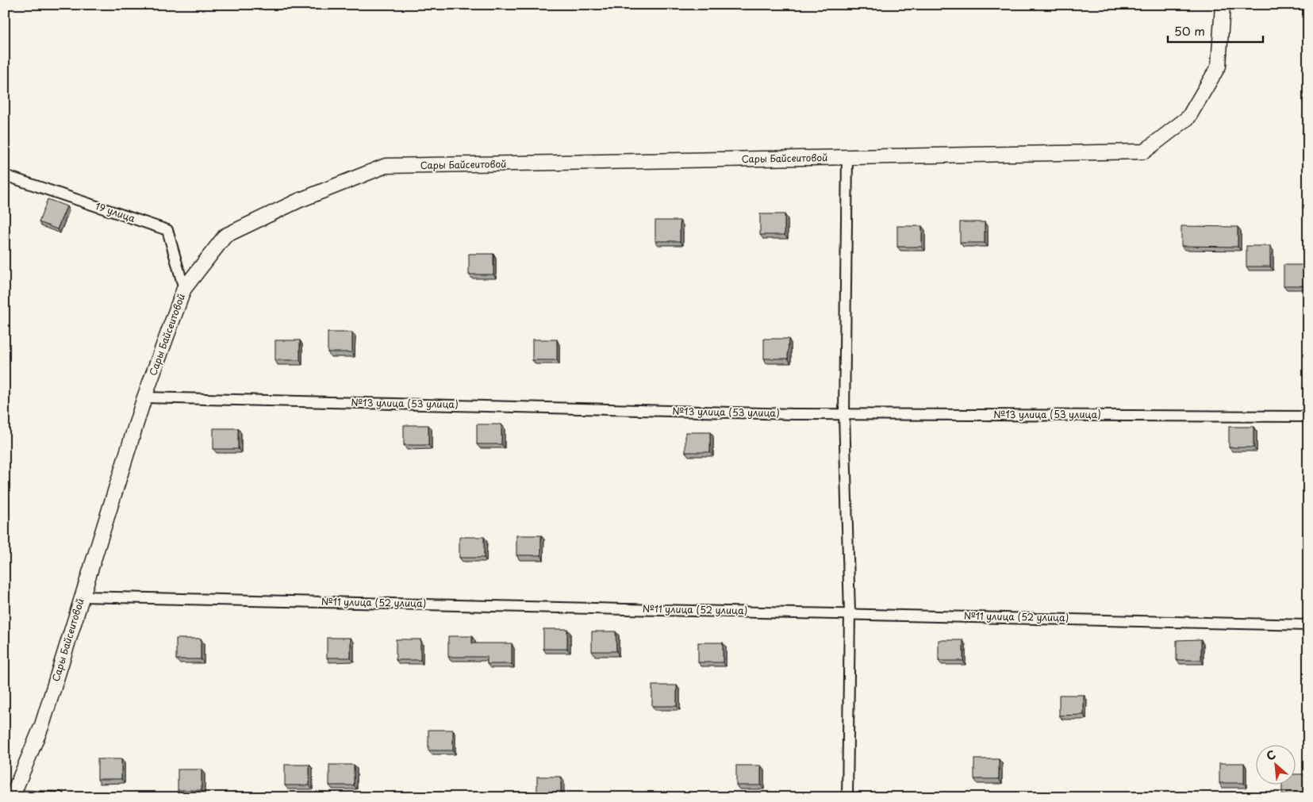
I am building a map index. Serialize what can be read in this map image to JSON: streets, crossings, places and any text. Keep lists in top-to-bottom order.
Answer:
{
  "streets": {
    "street": [
      "Сары Байсеитовой",
      "19 улица",
      "№13 улица (53 улица)",
      "№11 улица (52 улица)"
    ]
  },
  "crossings": [
    ["Сары Байсеитовой", "19 улица"],
    ["Сары Байсеитовой", "№13 улица (53 улица)"],
    ["Сары Байсеитовой", "№11 улица (52 улица)"]
  ],
  "scale_bar": "50 m",
  "north": "top left"
}
